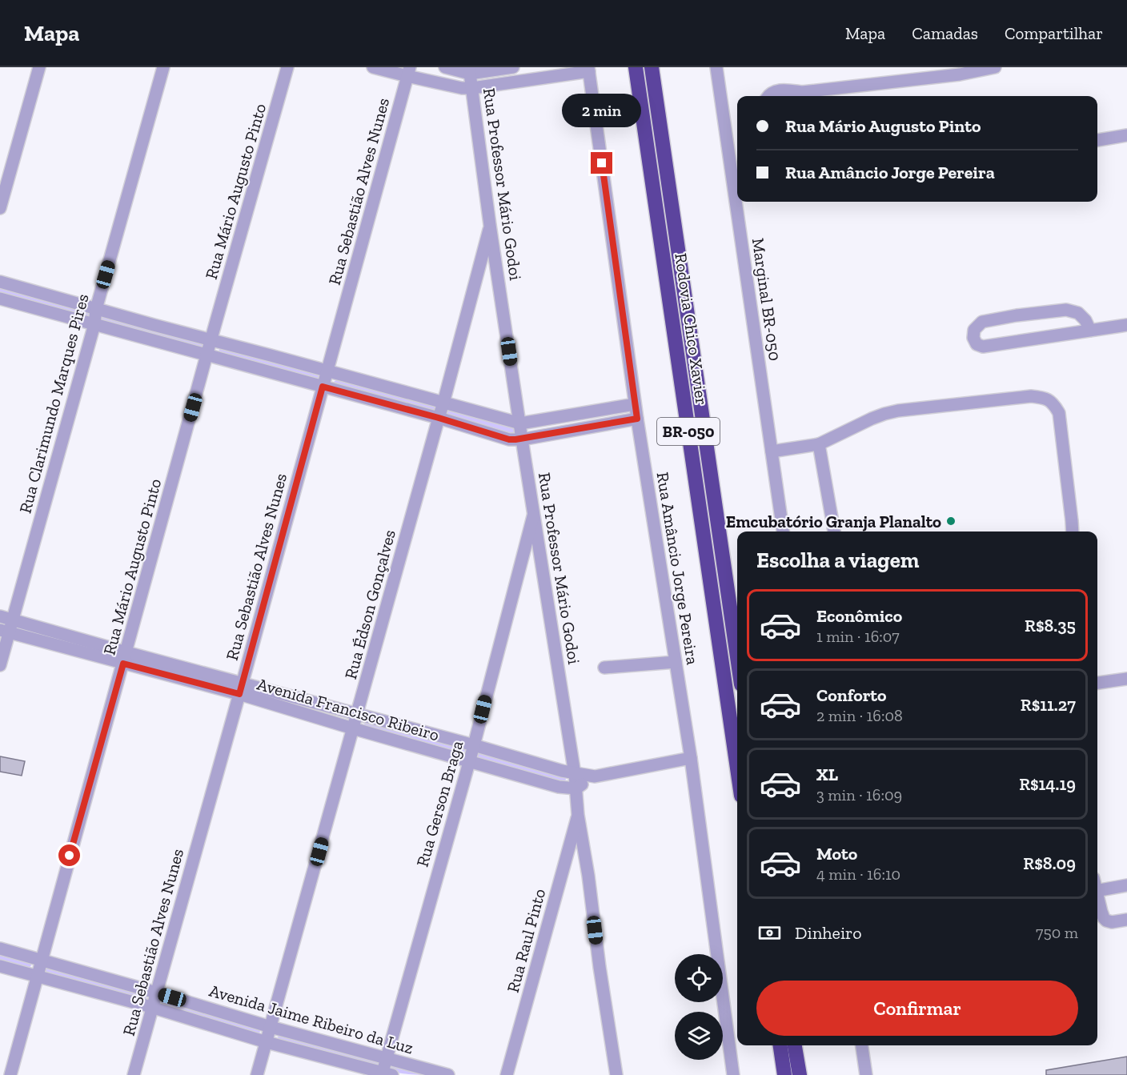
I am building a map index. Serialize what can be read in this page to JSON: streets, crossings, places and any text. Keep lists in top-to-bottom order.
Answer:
{
  "streets": {
    "highway": ["Rodovia Chico Xavier", "BR-050"],
    "street": [
      "Rua Professor Mário Godoi",
      "Rua Mário Augusto Pinto",
      "Rua Sebastião Alves Nunes",
      "Marginal BR-050",
      "Rua Clarimundo Marques Pires",
      "Rua Amâncio Jorge Pereira",
      "Rua Édson Gonçalves",
      "Avenida Francisco Ribeiro",
      "Rua Gerson Braga",
      "Rua Raul Pinto",
      "Avenida Jaime Ribeiro da Luz"
    ]
  },
  "crossings": [
    ["Rua Professor Mário Godoi", "Rua Édson Gonçalves"],
    ["Rua Professor Mário Godoi", "Avenida Francisco Ribeiro"],
    ["Rua Professor Mário Godoi", "Rua Gerson Braga"],
    ["Rua Professor Mário Godoi", "Rua Raul Pinto"],
    ["Rua Mário Augusto Pinto", "Avenida Francisco Ribeiro"],
    ["Rua Mário Augusto Pinto", "Avenida Jaime Ribeiro da Luz"],
    ["Rua Sebastião Alves Nunes", "Avenida Francisco Ribeiro"],
    ["Rua Sebastião Alves Nunes", "Avenida Jaime Ribeiro da Luz"],
    ["Rua Clarimundo Marques Pires", "Avenida Francisco Ribeiro"],
    ["Rua Édson Gonçalves", "Avenida Francisco Ribeiro"],
    ["Rua Édson Gonçalves", "Avenida Jaime Ribeiro da Luz"],
    ["Avenida Francisco Ribeiro", "Rua Gerson Braga"],
    ["Rua Gerson Braga", "Avenida Jaime Ribeiro da Luz"]
  ],
  "places": ["Emcubatório Granja Planalto"],
  "page": {
    "header": "Mapa",
    "nav": ["Mapa", "Camadas", "Compartilhar"],
    "bubble": "2 min",
    "banner": ["Rua Mário Augusto Pinto", "Rua Amâncio Jorge Pereira"],
    "heading": "Escolha a viagem",
    "list": [
      {
        "name": "Econômico",
        "note": "1 min · 16:07",
        "value": "R$8.35"
      },
      {
        "name": "Conforto",
        "note": "2 min · 16:08",
        "value": "R$11.27"
      },
      {
        "name": "XL",
        "note": "3 min · 16:09",
        "value": "R$14.19"
      },
      {
        "name": "Moto",
        "note": "4 min · 16:10",
        "value": "R$8.09"
      }
    ],
    "pay": ["Dinheiro", "750 m"],
    "buttons": "Confirmar"
  }
}
